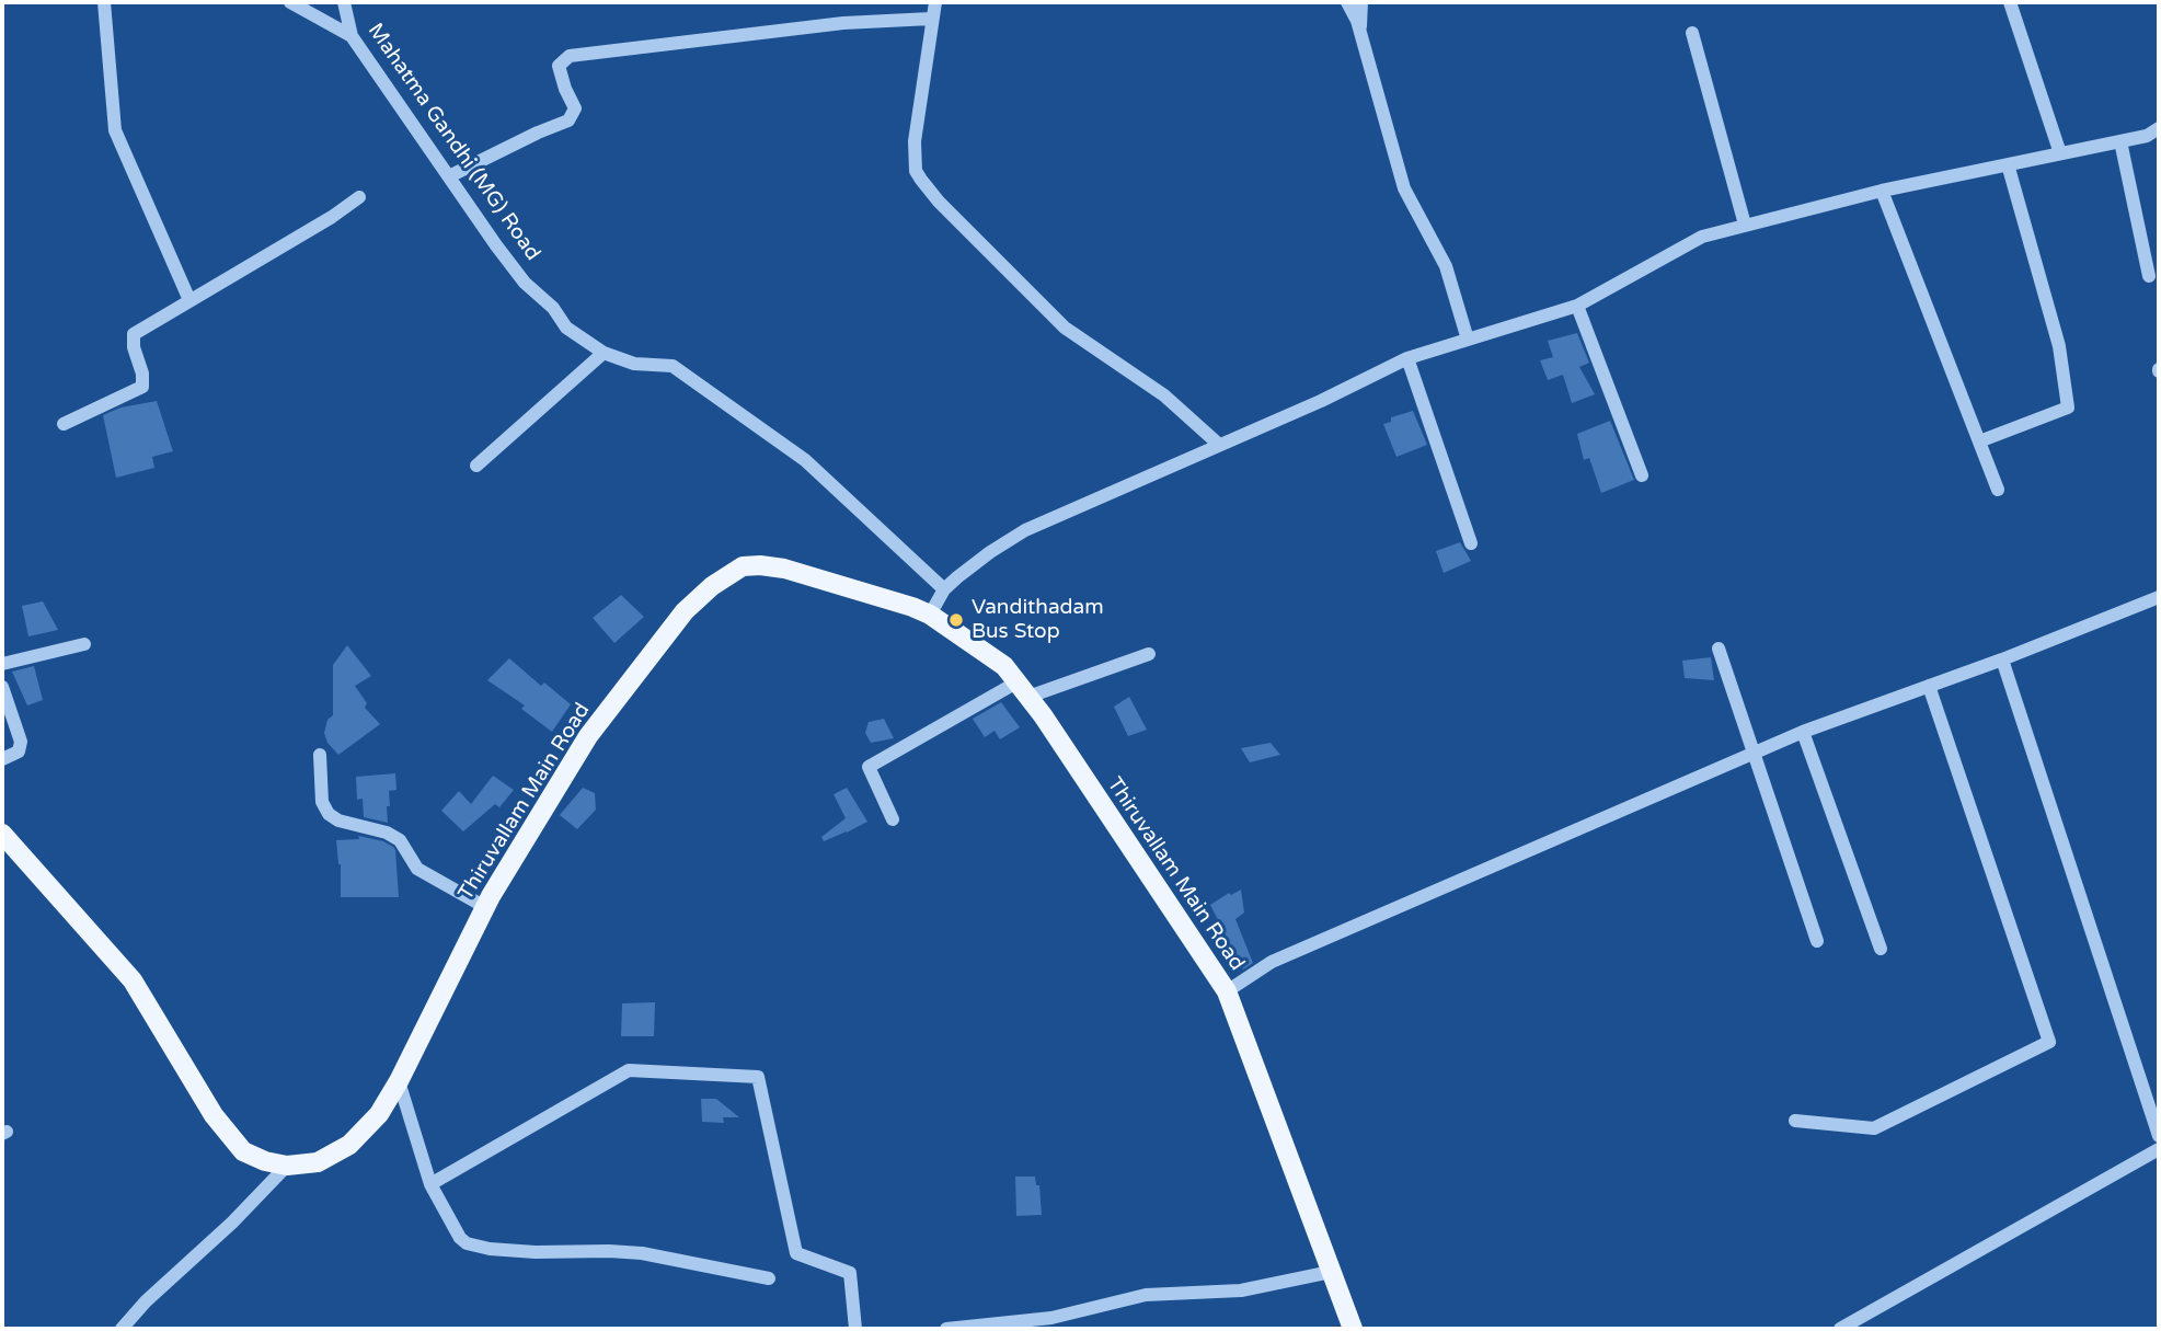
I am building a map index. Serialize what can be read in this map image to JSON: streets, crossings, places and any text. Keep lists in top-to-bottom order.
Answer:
{
  "streets": {
    "main road": ["Thiruvallam Main Road"],
    "street": ["Mahatma Gandhi (MG) Road"]
  },
  "places": ["Vandithadam Bus Stop"]
}
